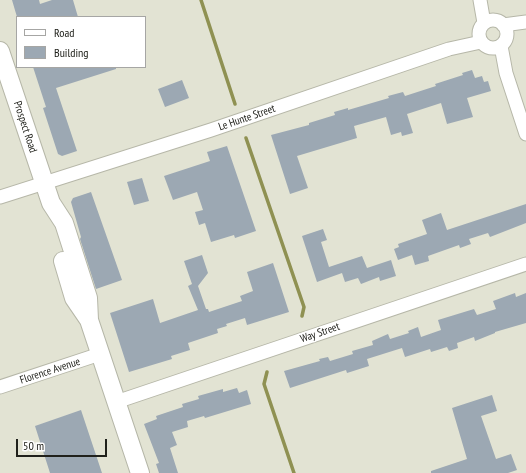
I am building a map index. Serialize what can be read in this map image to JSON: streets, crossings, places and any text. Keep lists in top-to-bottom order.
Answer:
{
  "streets": {
    "main road": ["Prospect Road"],
    "street": ["Le Hunte Street", "Way Street", "Florence Avenue"]
  },
  "crossings": [
    ["Le Hunte Street", "Prospect Road"],
    ["Prospect Road", "Way Street"],
    ["Prospect Road", "Florence Avenue"]
  ],
  "legend": ["Road", "Building"],
  "scale_bar": "50 m"
}
